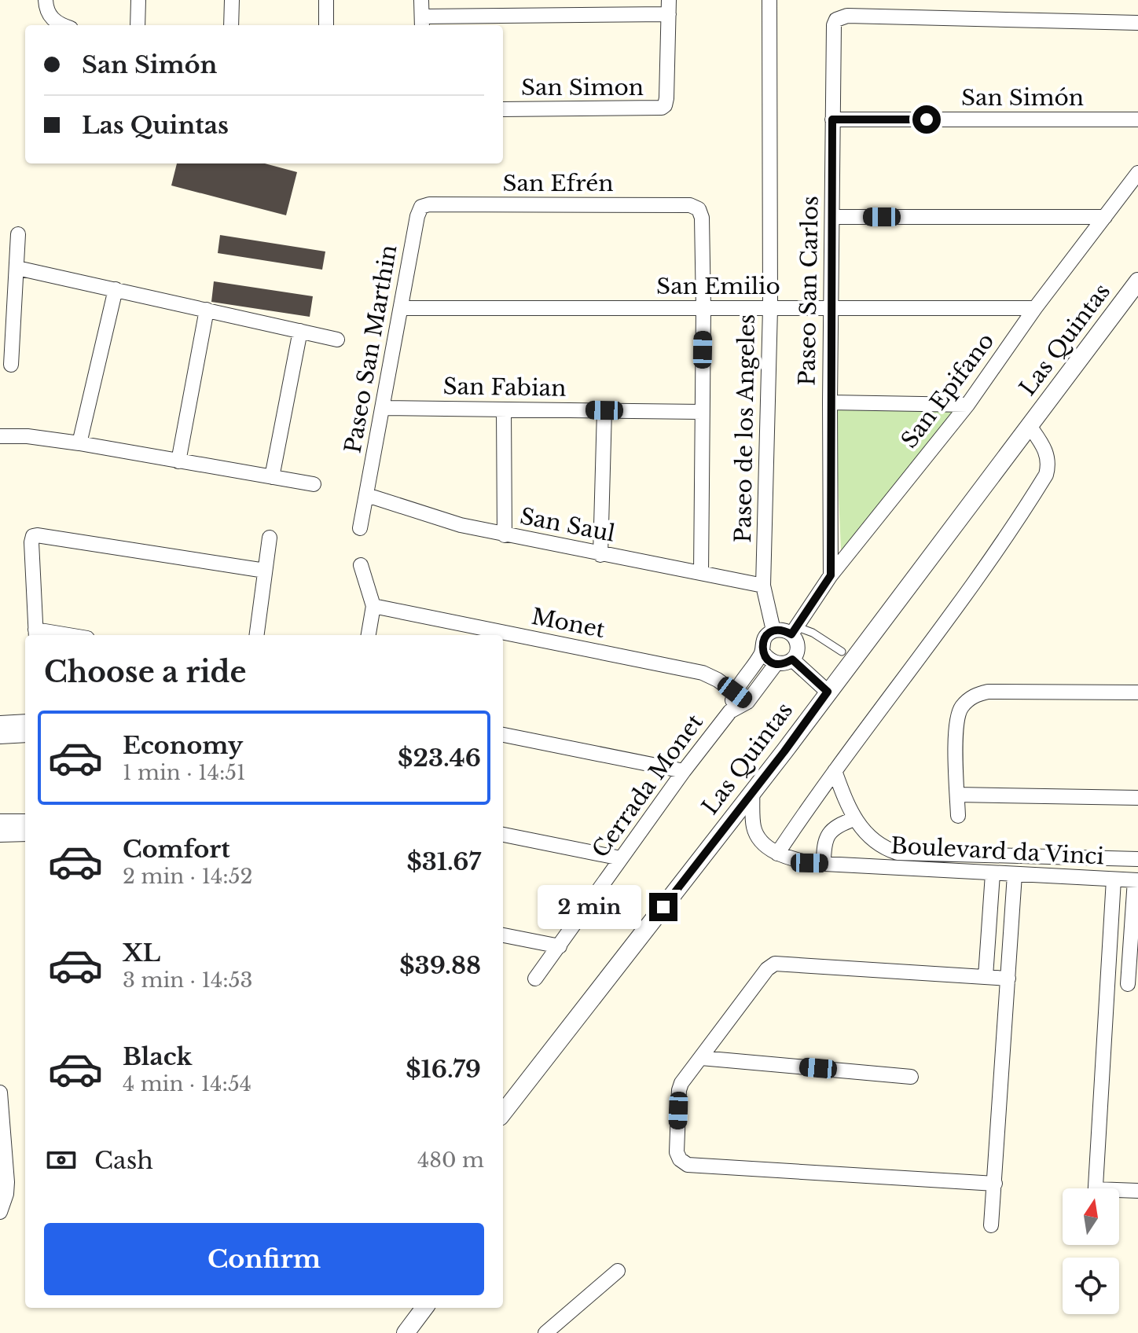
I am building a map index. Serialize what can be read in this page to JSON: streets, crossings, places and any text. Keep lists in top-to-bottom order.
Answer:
{
  "streets": {
    "street": [
      "San Simon",
      "San Simón",
      "San Efrén",
      "San Emilio",
      "Paseo San Carlos",
      "Las Quintas",
      "Paseo San Marthin",
      "San Fabian",
      "San Epifano",
      "Paseo de los Angeles",
      "San Saul",
      "Monet",
      "Cerrada Monet",
      "Boulevard da Vinci"
    ]
  },
  "crossings": [
    ["San Simón", "Paseo San Carlos"],
    ["San Efrén", "San Emilio"],
    ["San Efrén", "Paseo San Marthin"],
    ["San Emilio", "Paseo San Carlos"],
    ["San Emilio", "Paseo San Marthin"],
    ["San Emilio", "San Epifano"],
    ["San Emilio", "Paseo de los Angeles"],
    ["Paseo San Carlos", "San Epifano"],
    ["Paseo San Marthin", "San Fabian"],
    ["Paseo San Marthin", "San Saul"],
    ["San Epifano", "Paseo de los Angeles"],
    ["Paseo de los Angeles", "San Saul"]
  ],
  "north": "top",
  "page": {
    "banner": ["San Simón", "Las Quintas"],
    "heading": "Choose a ride",
    "list": [
      {
        "name": "Economy",
        "note": "1 min · 14:51",
        "value": "$23.46"
      },
      {
        "name": "Comfort",
        "note": "2 min · 14:52",
        "value": "$31.67"
      },
      {
        "name": "XL",
        "note": "3 min · 14:53",
        "value": "$39.88"
      },
      {
        "name": "Black",
        "note": "4 min · 14:54",
        "value": "$16.79"
      }
    ],
    "bubble": "2 min",
    "pay": ["Cash", "480 m"],
    "buttons": "Confirm"
  }
}
